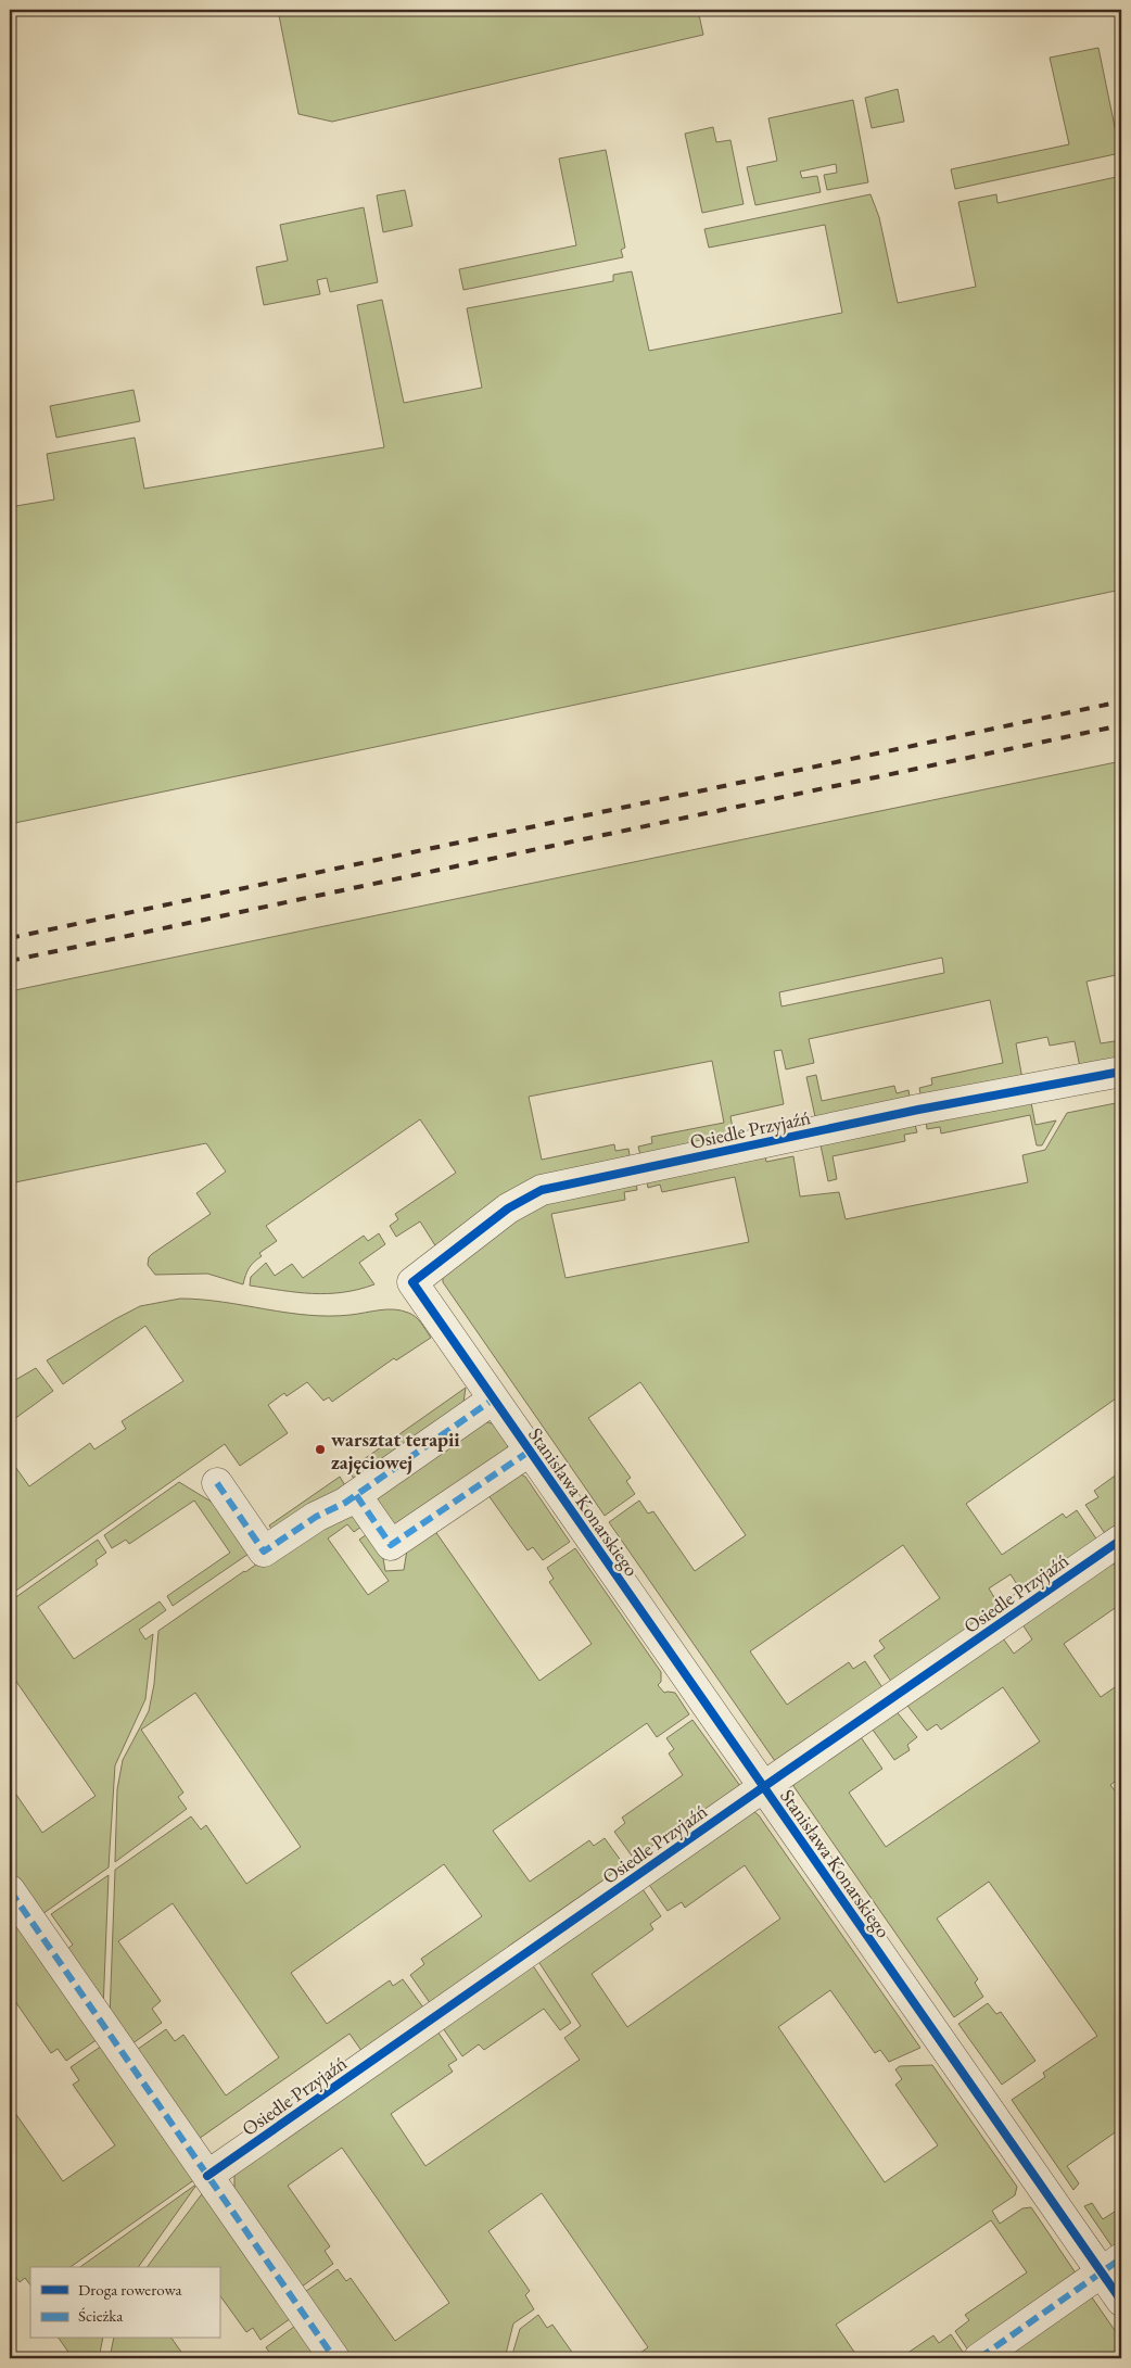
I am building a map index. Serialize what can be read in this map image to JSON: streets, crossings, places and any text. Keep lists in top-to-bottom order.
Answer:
{
  "streets": {
    "street": ["Osiedle Przyjaźń", "Stanisława Konarskiego"]
  },
  "crossings": [
    ["Osiedle Przyjaźń", "Stanisława Konarskiego"]
  ],
  "places": ["warsztat terapii zajęciowej"],
  "legend": ["Droga rowerowa", "Ścieżka"]
}
